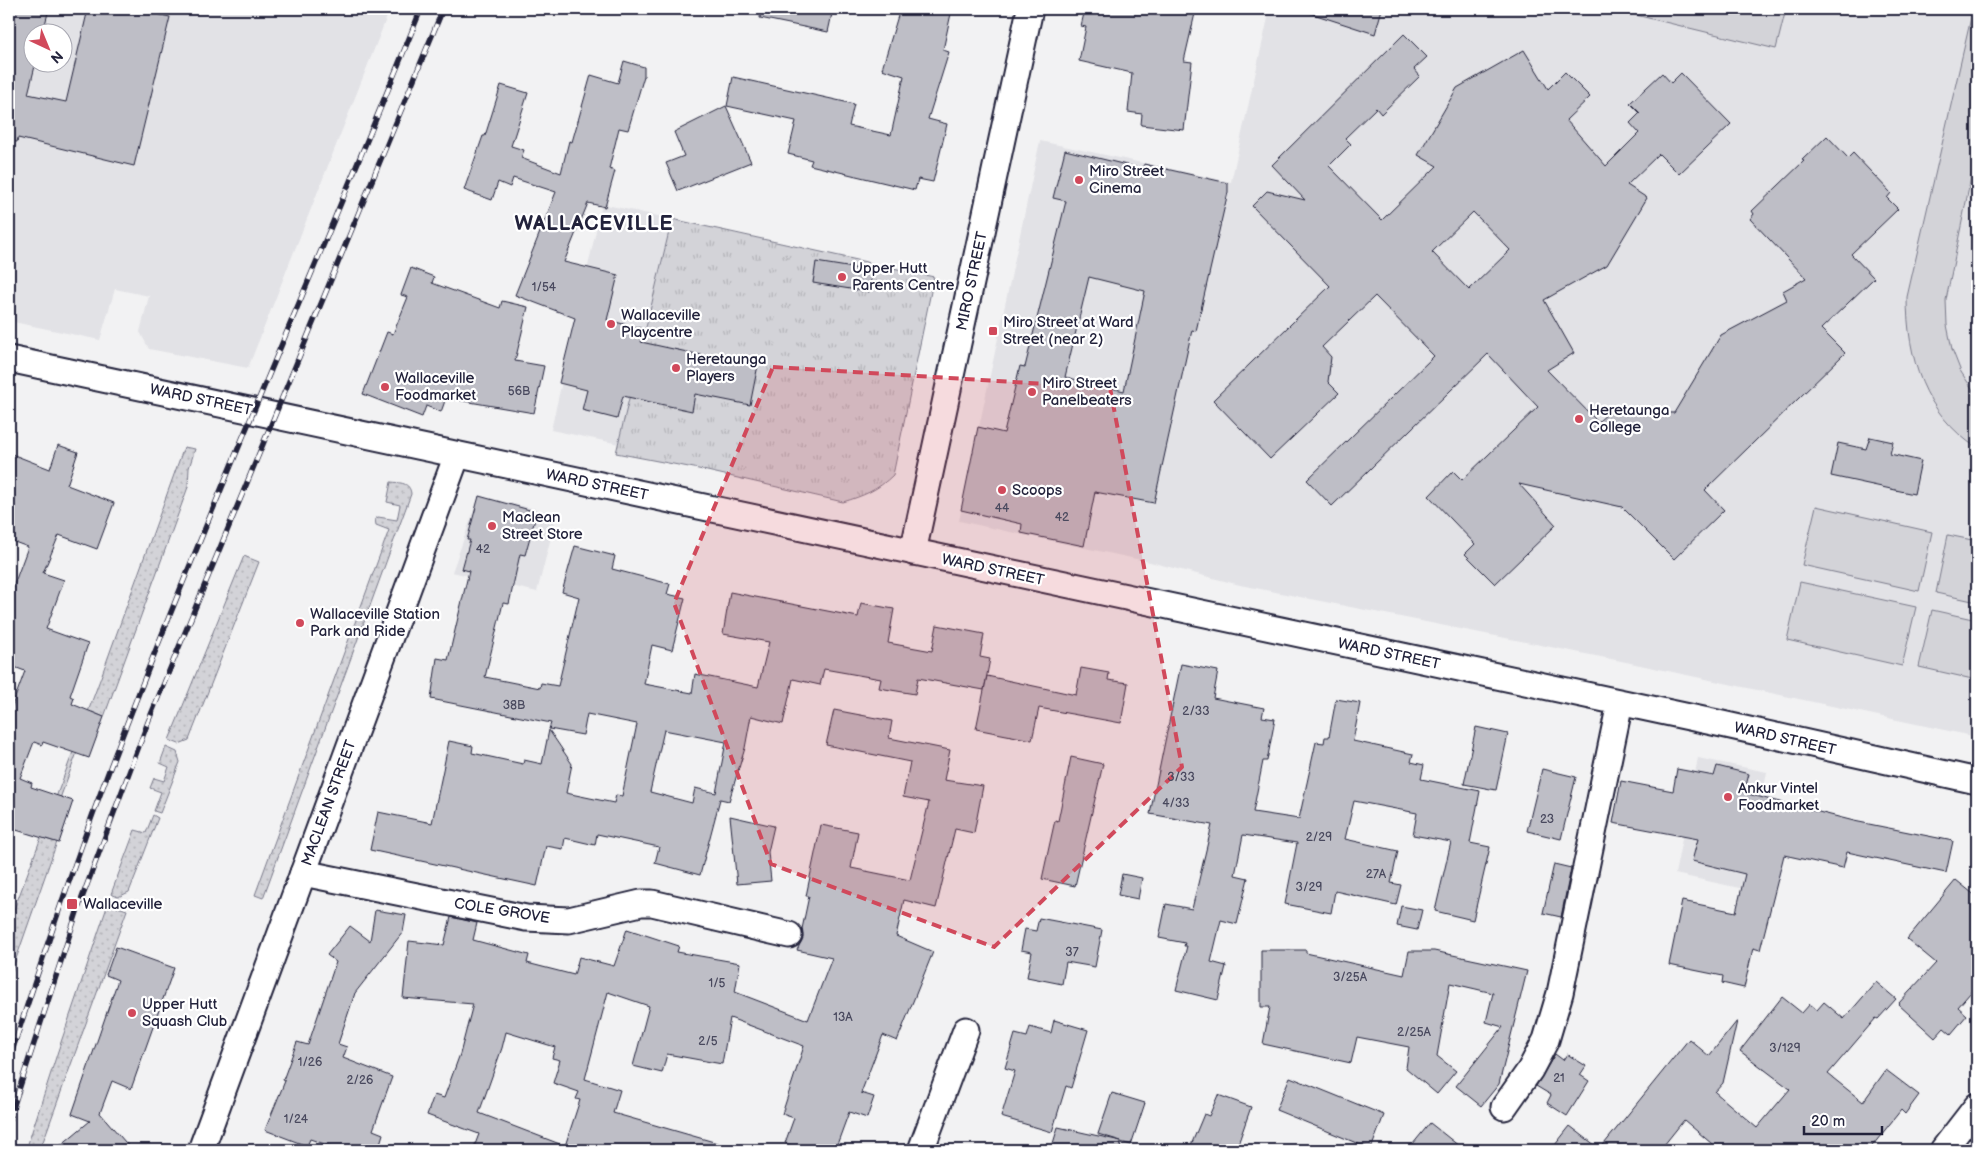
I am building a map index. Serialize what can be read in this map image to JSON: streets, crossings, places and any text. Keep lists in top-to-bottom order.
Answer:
{
  "streets": {
    "street": [
      "MIRO STREET",
      "WARD STREET",
      "MACLEAN STREET",
      "COLE GROVE"
    ]
  },
  "crossings": [
    ["MIRO STREET", "WARD STREET"],
    ["WARD STREET", "MACLEAN STREET"],
    ["MACLEAN STREET", "COLE GROVE"]
  ],
  "districts": ["WALLACEVILLE"],
  "places": {
    "other": [
      "Miro Street Cinema",
      "Upper Hutt Parents Centre",
      "Wallaceville Playcentre",
      "Heretaunga Players",
      "Wallaceville Foodmarket",
      "Miro Street Panelbeaters",
      "Heretaunga College",
      "Scoops",
      "Maclean Street Store",
      "Wallaceville Station Park and Ride",
      "Ankur Vintel Foodmarket",
      "Upper Hutt Squash Club"
    ],
    "transit": ["Miro Street at Ward Street (near 2)", "Wallaceville"]
  },
  "house_numbers": [
    "1/54",
    "56B",
    "44",
    "42",
    "42",
    "38B",
    "2/33",
    "3/33",
    "4/33",
    "23",
    "2/29",
    "27A",
    "3/29",
    "37",
    "3/25A",
    "1/5",
    "13A",
    "2/25A",
    "2/5",
    "3/129",
    "1/26",
    "21",
    "2/26",
    "1/24"
  ],
  "scale_bar": "20 m",
  "north": "bottom right"
}
